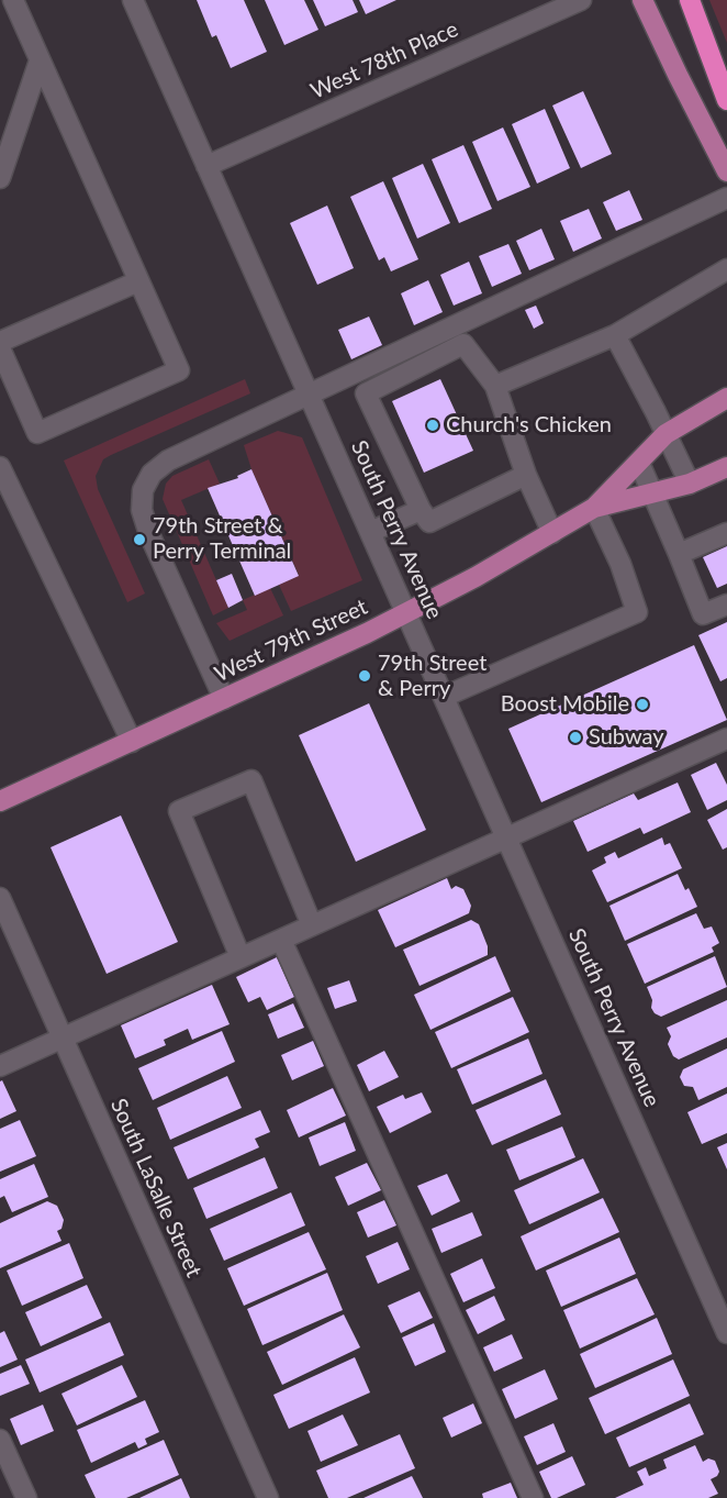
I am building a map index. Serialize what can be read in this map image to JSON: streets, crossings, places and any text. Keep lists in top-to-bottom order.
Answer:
{
  "streets": {
    "main road": ["West 79th Street"],
    "street": ["West 78th Place", "South Perry Avenue", "South LaSalle Street"]
  },
  "crossings": [
    ["West 78th Place", "South Perry Avenue"],
    ["South Perry Avenue", "West 79th Street"]
  ],
  "places": [
    "Church's Chicken",
    "79th Street & Perry Terminal",
    "79th Street & Perry",
    "Boost Mobile",
    "Subway"
  ]
}
